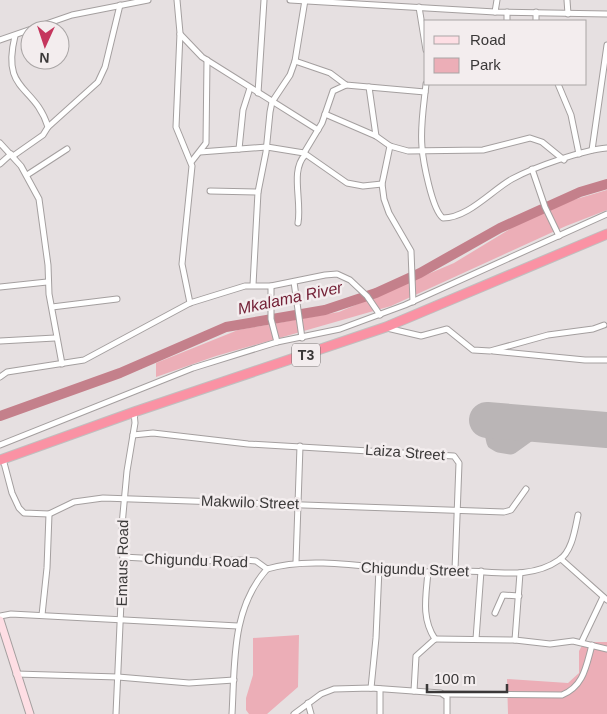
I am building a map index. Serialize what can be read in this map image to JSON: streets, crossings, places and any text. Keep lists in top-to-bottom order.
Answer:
{
  "streets": {
    "highway": ["T3"],
    "street": [
      "Laiza Street",
      "Makwilo Street",
      "Chigundu Road",
      "Emaus Road",
      "Chigundu Street"
    ]
  },
  "crossings": [
    ["T3", "Emaus Road"],
    ["Laiza Street", "Makwilo Street"],
    ["Laiza Street", "Chigundu Street"],
    ["Makwilo Street", "Emaus Road"],
    ["Chigundu Road", "Emaus Road"],
    ["Chigundu Road", "Chigundu Street"]
  ],
  "water": ["Mkalama River"],
  "legend": ["Road", "Park"],
  "scale_bar": "100 m",
  "north": "bottom"
}
